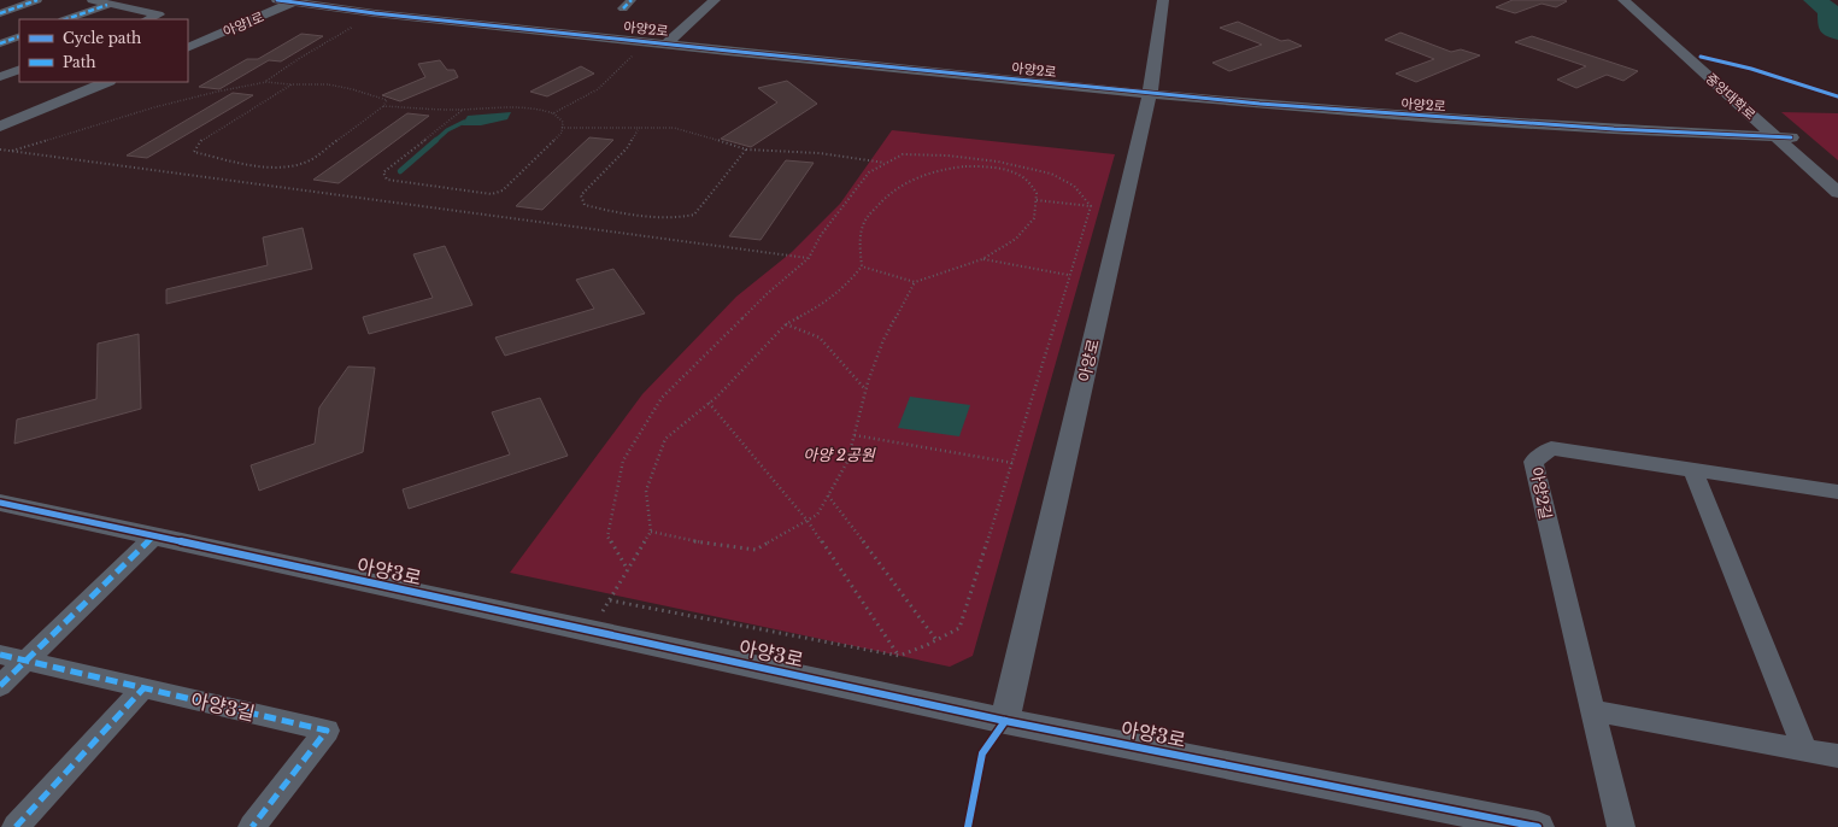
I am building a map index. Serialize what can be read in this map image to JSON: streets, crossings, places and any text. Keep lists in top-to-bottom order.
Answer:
{
  "streets": {
    "street": [
      "아양1로",
      "아양2로",
      "중앙대학로",
      "아양로",
      "아양2길",
      "아양3로",
      "아양3길"
    ]
  },
  "crossings": [
    ["아양1로", "아양2로"],
    ["아양2로", "중앙대학로"],
    ["아양2로", "아양로"],
    ["아양로", "아양3로"]
  ],
  "parks": ["아양 2공원"],
  "legend": ["Cycle path", "Path"]
}
